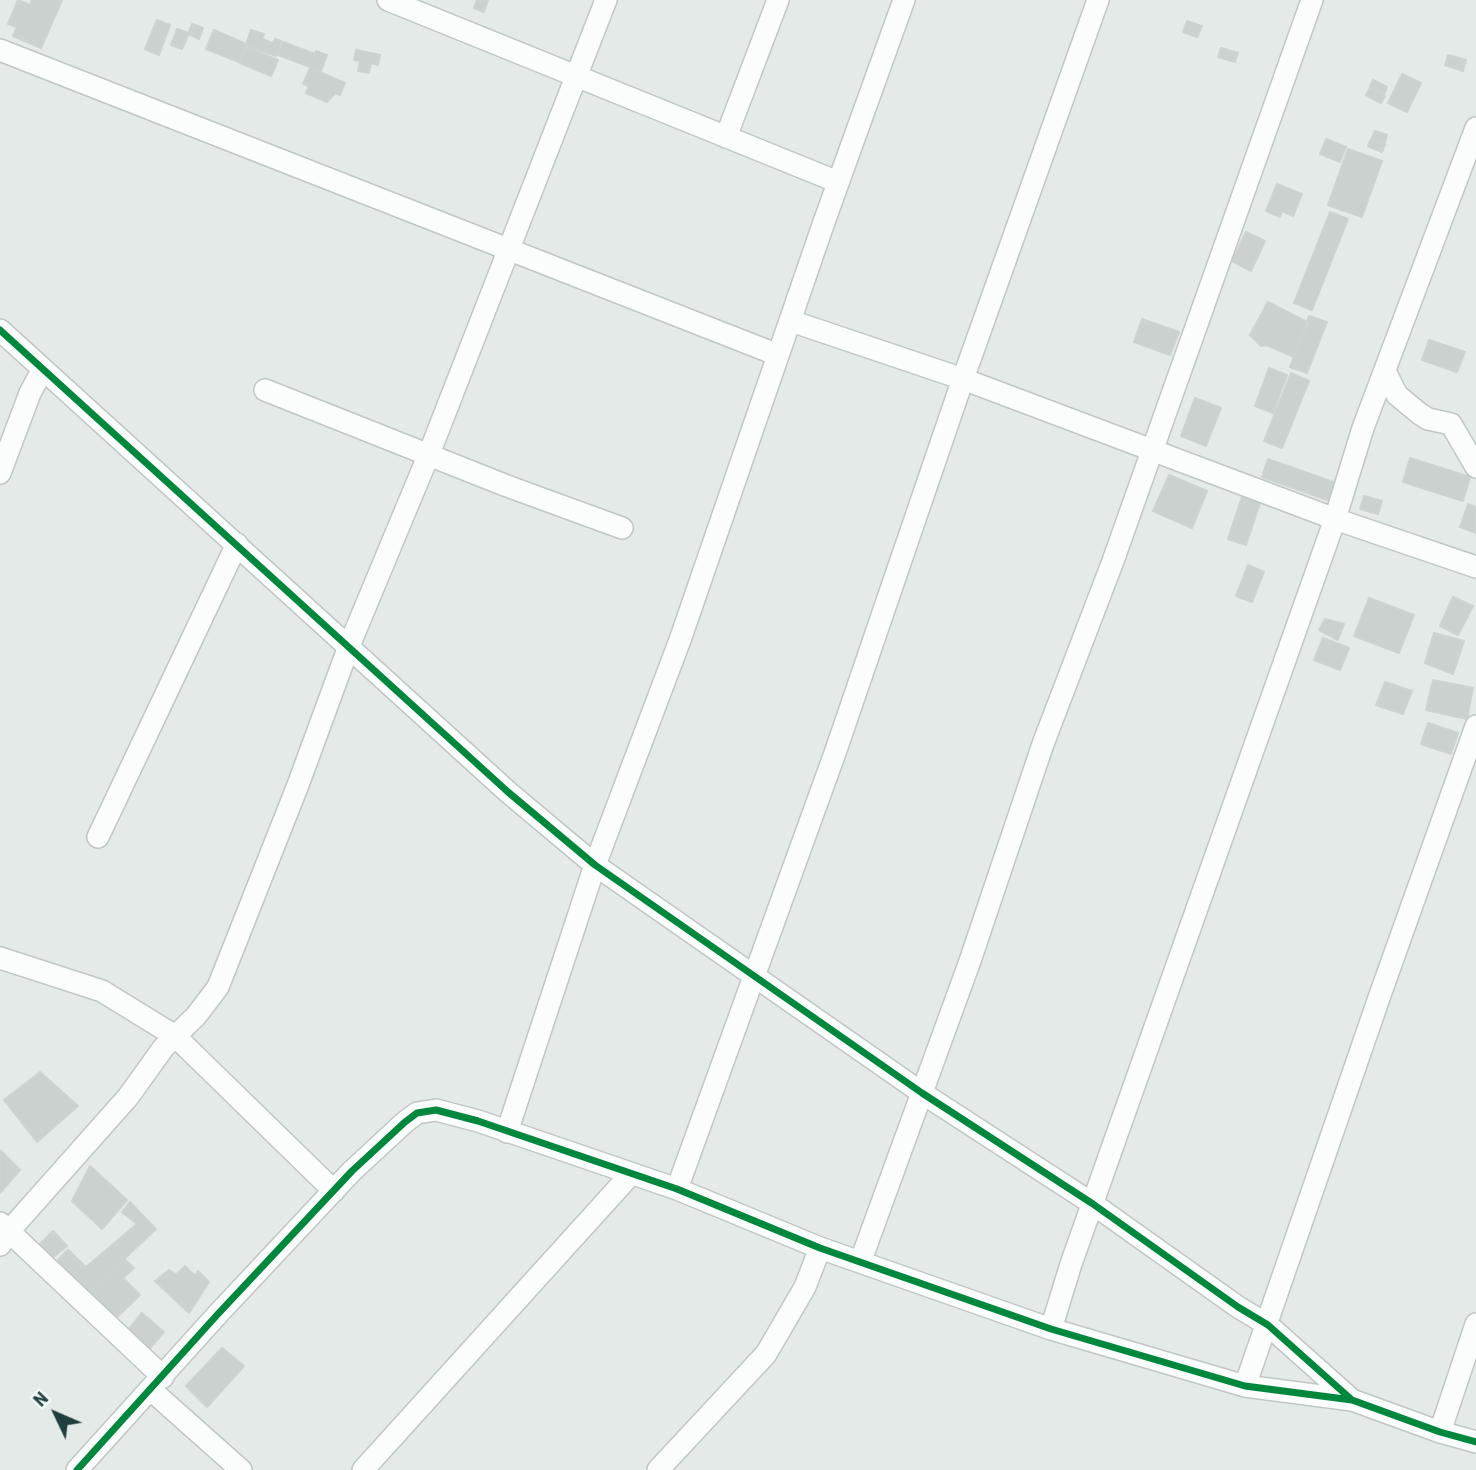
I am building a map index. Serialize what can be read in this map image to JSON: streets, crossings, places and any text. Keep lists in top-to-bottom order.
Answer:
{
  "north": "top left"
}
